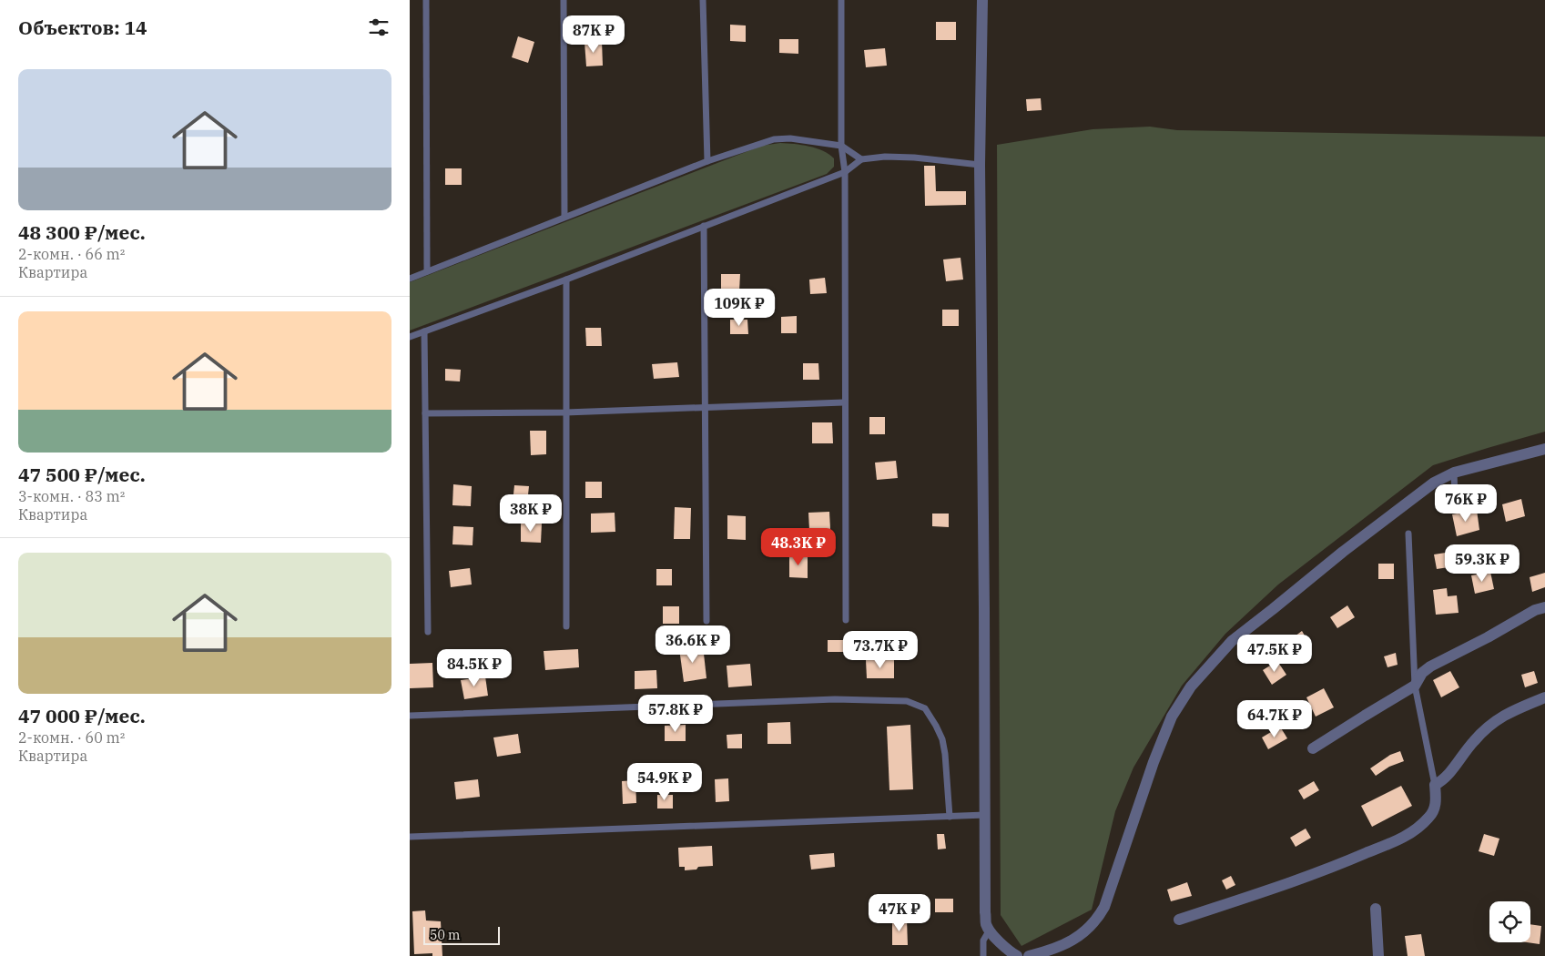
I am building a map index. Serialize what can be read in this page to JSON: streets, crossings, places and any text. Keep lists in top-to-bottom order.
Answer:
{
  "scale_bar": "50 m",
  "page": {
    "heading": "Объектов: 14",
    "price": [
      "87K ₽",
      "109K ₽",
      "76K ₽",
      "38K ₽",
      "48.3K ₽",
      "59.3K ₽",
      "36.6K ₽",
      "73.7K ₽",
      "47.5K ₽",
      "84.5K ₽",
      "57.8K ₽",
      "64.7K ₽",
      "54.9K ₽",
      "47K ₽"
    ],
    "list": [
      {
        "name": "48 300 ₽/мес.",
        "note": "2-комн. · 66 m² · Квартира"
      },
      {
        "name": "47 500 ₽/мес.",
        "note": "3-комн. · 83 m² · Квартира"
      },
      {
        "name": "47 000 ₽/мес.",
        "note": "2-комн. · 60 m² · Квартира"
      }
    ],
    "scale": "50 m"
  }
}
